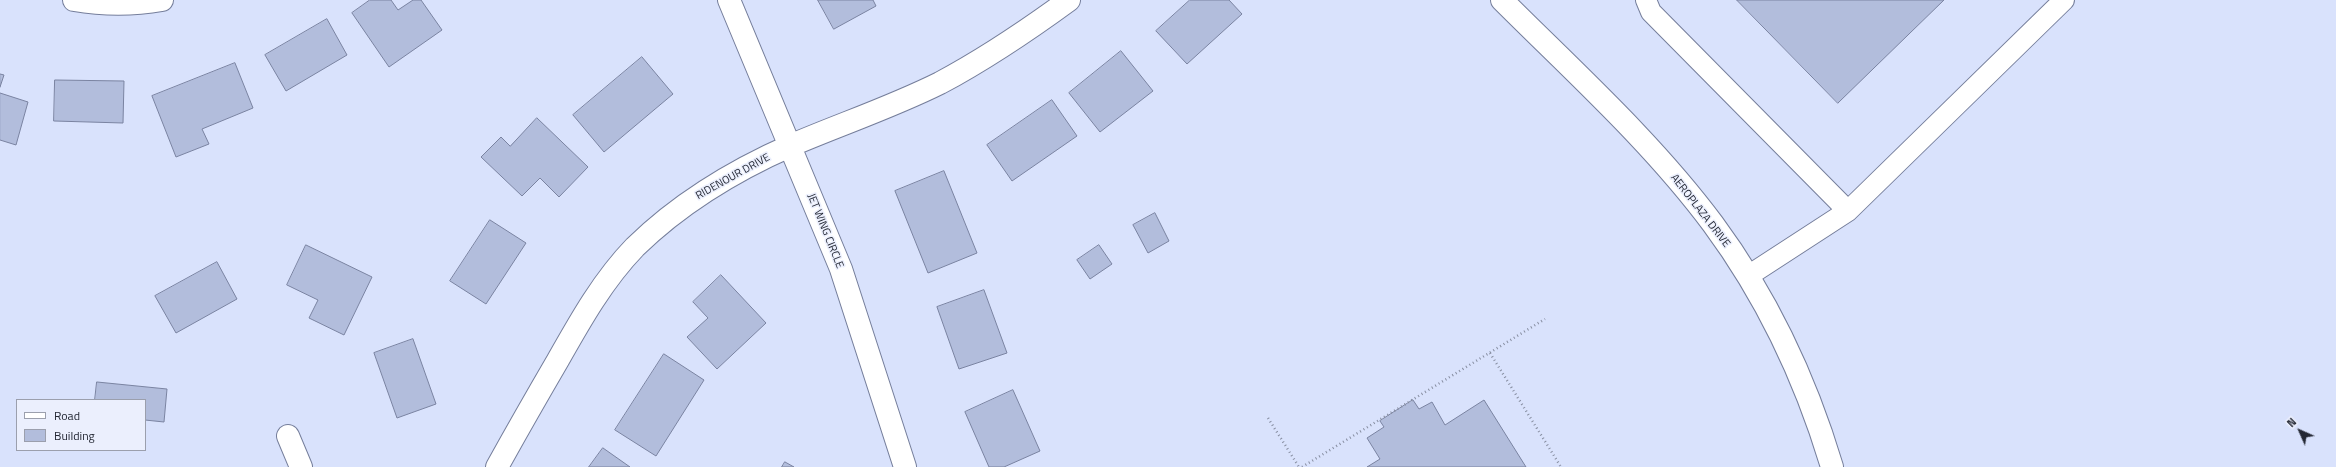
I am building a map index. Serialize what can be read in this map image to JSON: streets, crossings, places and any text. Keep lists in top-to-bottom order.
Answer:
{
  "streets": {
    "street": ["RIDENOUR DRIVE", "AEROPLAZA DRIVE", "JET WING CIRCLE"]
  },
  "crossings": [
    ["RIDENOUR DRIVE", "JET WING CIRCLE"]
  ],
  "legend": ["Road", "Building"],
  "north": "top left"
}
